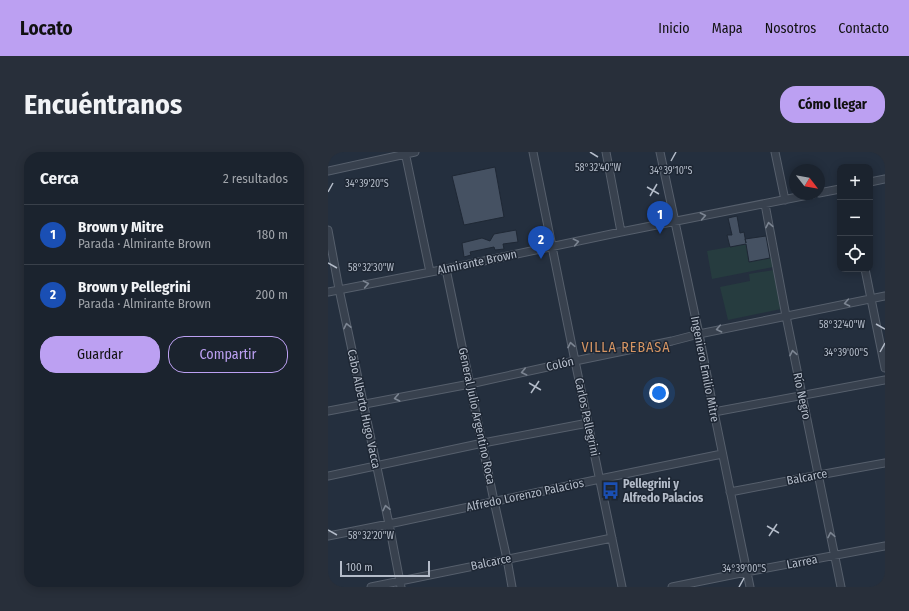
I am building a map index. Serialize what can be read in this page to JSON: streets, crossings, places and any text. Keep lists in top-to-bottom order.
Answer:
{
  "streets": {
    "street": [
      "Almirante Brown",
      "Colón",
      "Ingeniero Emilio Mitre",
      "Río Negro",
      "Cabo Alberto Hugo Vacca",
      "General Julio Argentino Roca",
      "Carlos Pellegrini",
      "Balcarce",
      "Alfredo Lorenzo Palacios",
      "Larrea"
    ]
  },
  "crossings": [
    ["Almirante Brown", "Ingeniero Emilio Mitre"],
    ["Almirante Brown", "Río Negro"],
    ["Almirante Brown", "Cabo Alberto Hugo Vacca"],
    ["Almirante Brown", "General Julio Argentino Roca"],
    ["Almirante Brown", "Carlos Pellegrini"],
    ["Colón", "Ingeniero Emilio Mitre"],
    ["Colón", "Río Negro"],
    ["Colón", "Cabo Alberto Hugo Vacca"],
    ["Colón", "General Julio Argentino Roca"],
    ["Colón", "Carlos Pellegrini"],
    ["Ingeniero Emilio Mitre", "Balcarce"],
    ["Ingeniero Emilio Mitre", "Alfredo Lorenzo Palacios"],
    ["Ingeniero Emilio Mitre", "Larrea"],
    ["Río Negro", "Balcarce"],
    ["Río Negro", "Larrea"],
    ["Cabo Alberto Hugo Vacca", "Balcarce"],
    ["Cabo Alberto Hugo Vacca", "Alfredo Lorenzo Palacios"],
    ["General Julio Argentino Roca", "Balcarce"],
    ["General Julio Argentino Roca", "Alfredo Lorenzo Palacios"],
    ["Carlos Pellegrini", "Balcarce"],
    ["Carlos Pellegrini", "Alfredo Lorenzo Palacios"]
  ],
  "one_way": ["Almirante Brown", "Río Negro", "Cabo Alberto Hugo Vacca"],
  "districts": ["VILLA REBASA"],
  "places": {
    "bus stop": ["Pellegrini y Alfredo Palacios"]
  },
  "scale_bar": "100 m",
  "north": "bottom right",
  "page": {
    "header": "Locato",
    "nav": [
      "Inicio",
      "Mapa",
      "Nosotros",
      "Contacto"
    ],
    "buttons": [
      "Cómo llegar",
      ["Guardar", "Compartir"]
    ],
    "title": "Encuéntranos",
    "heading": ["Cerca", "2 resultados"],
    "map_buttons": ["+", "−"],
    "pins": ["1", "2"],
    "list": [
      {
        "mark": "1",
        "name": "Brown y Mitre",
        "note": "Parada · Almirante Brown",
        "value": "180 m"
      },
      {
        "mark": "2",
        "name": "Brown y Pellegrini",
        "note": "Parada · Almirante Brown",
        "value": "200 m"
      }
    ],
    "scale": "100 m"
  },
  "coordinates": [
    "58°32'40\"W",
    "34°39'10\"S",
    "34°39'20\"S",
    "58°32'30\"W",
    "34°39'00\"S",
    "58°32'20\"W"
  ]
}
